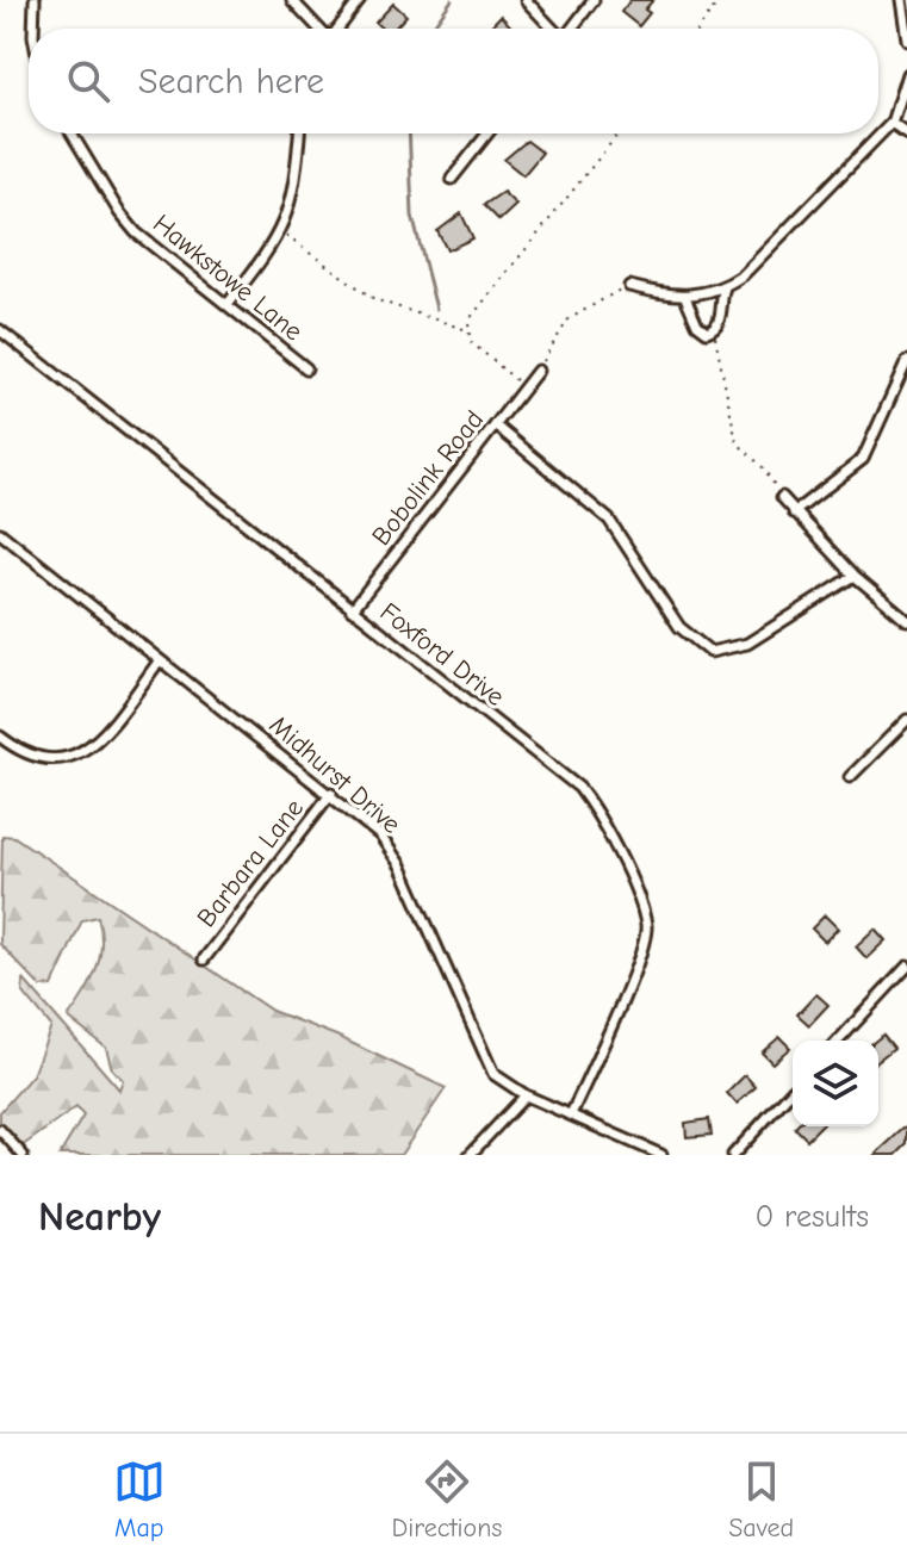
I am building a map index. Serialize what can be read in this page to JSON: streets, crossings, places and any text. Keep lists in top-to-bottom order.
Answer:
{
  "streets": {
    "street": [
      "Hawkstowe Lane",
      "Bobolink Road",
      "Foxford Drive",
      "Midhurst Drive",
      "Barbara Lane"
    ]
  },
  "crossings": [
    ["Bobolink Road", "Foxford Drive"],
    ["Foxford Drive", "Midhurst Drive"],
    ["Midhurst Drive", "Barbara Lane"]
  ],
  "page": {
    "search": "Search here",
    "heading": ["Nearby", "0 results"],
    "nav": ["Map", "Directions", "Saved"]
  }
}
